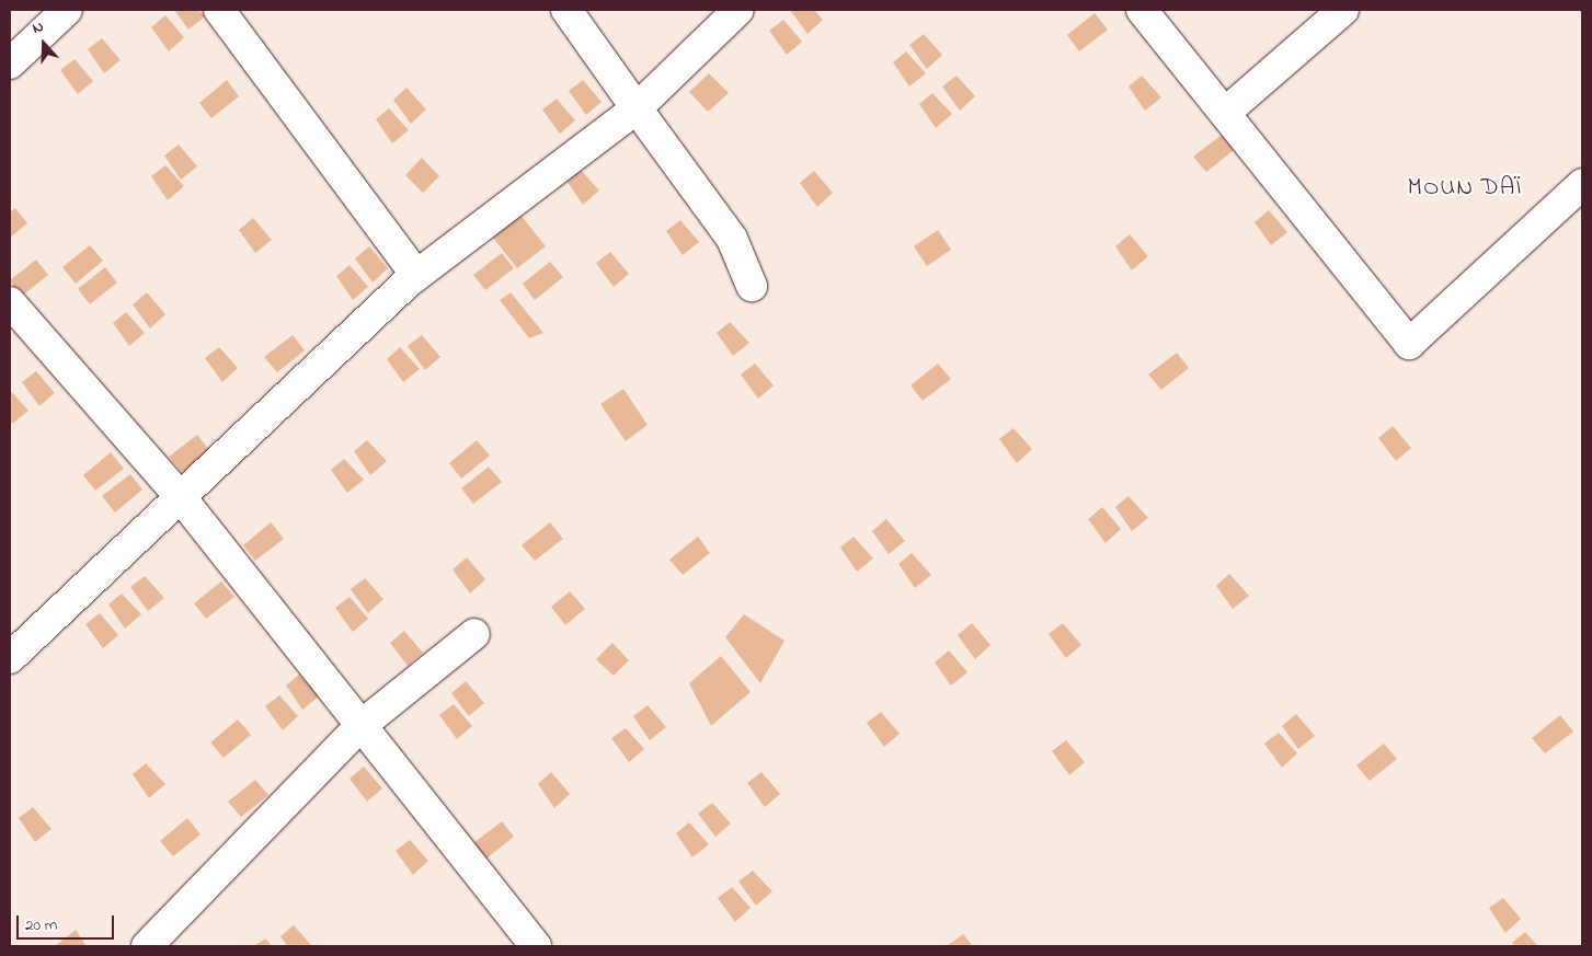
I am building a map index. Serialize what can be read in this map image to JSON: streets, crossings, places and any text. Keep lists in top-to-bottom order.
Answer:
{
  "districts": ["MOUN DAÏ"],
  "scale_bar": "20 m",
  "north": "top"
}
